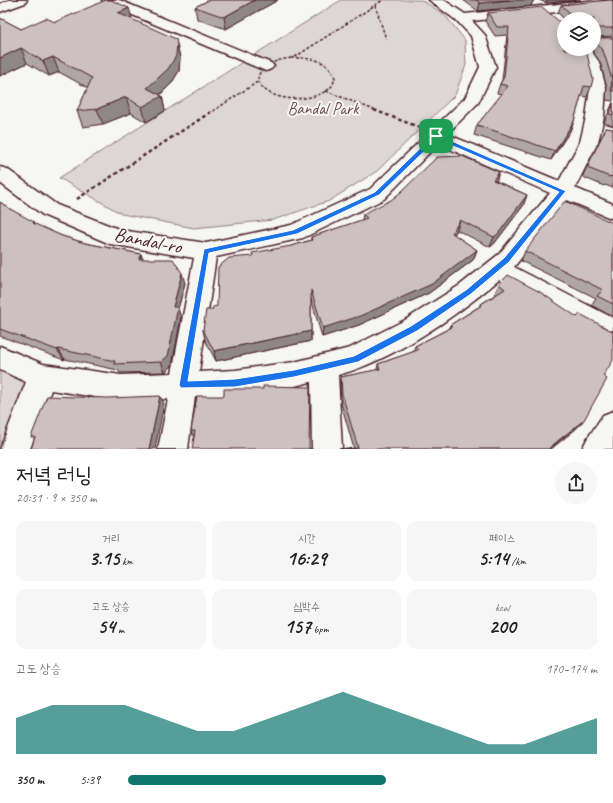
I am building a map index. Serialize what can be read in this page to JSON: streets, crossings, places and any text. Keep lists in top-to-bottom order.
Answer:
{
  "streets": {
    "street": ["Bandal-ro"]
  },
  "parks": ["Bandal Park"],
  "page": {
    "heading": ["저녁 러닝", "20:31 · 9 × 350 m"],
    "stats": [
      ["거리", "3.15 km"],
      ["시간", "16:29"],
      ["페이스", "5:14 /km"],
      ["고도 상승", "54 m"],
      ["심박수", "157 bpm"],
      ["kcal", "200"]
    ],
    "chart": ["고도 상승", "170–174 m"],
    "list": [
      {
        "name": "350 m",
        "note": "5:39"
      }
    ]
  }
}
